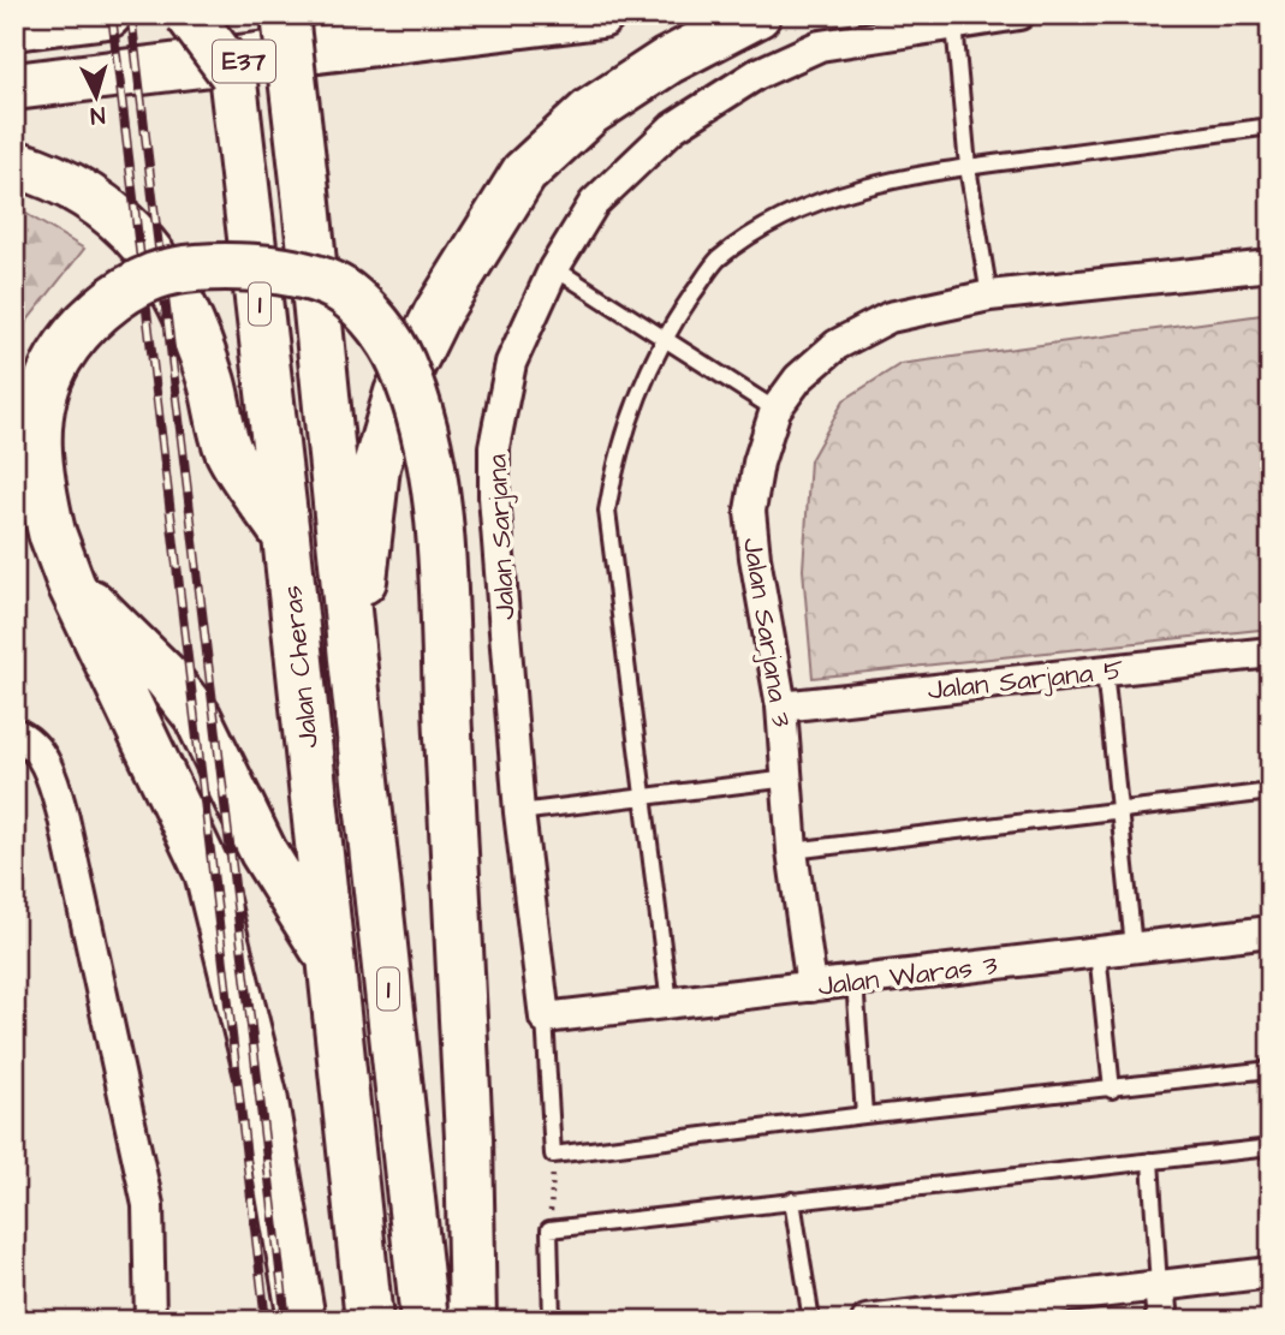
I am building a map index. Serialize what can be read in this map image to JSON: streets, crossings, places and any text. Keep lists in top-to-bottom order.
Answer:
{
  "streets": {
    "highway": ["E37", "1", "Jalan Cheras"],
    "street": [
      "Jalan Sarjana",
      "Jalan Sarjana 3",
      "Jalan Sarjana 5",
      "Jalan Waras 3"
    ]
  },
  "crossings": [
    ["Jalan Sarjana", "Jalan Waras 3"],
    ["Jalan Sarjana 3", "Jalan Sarjana 5"],
    ["Jalan Sarjana 3", "Jalan Waras 3"]
  ],
  "north": "bottom"
}
